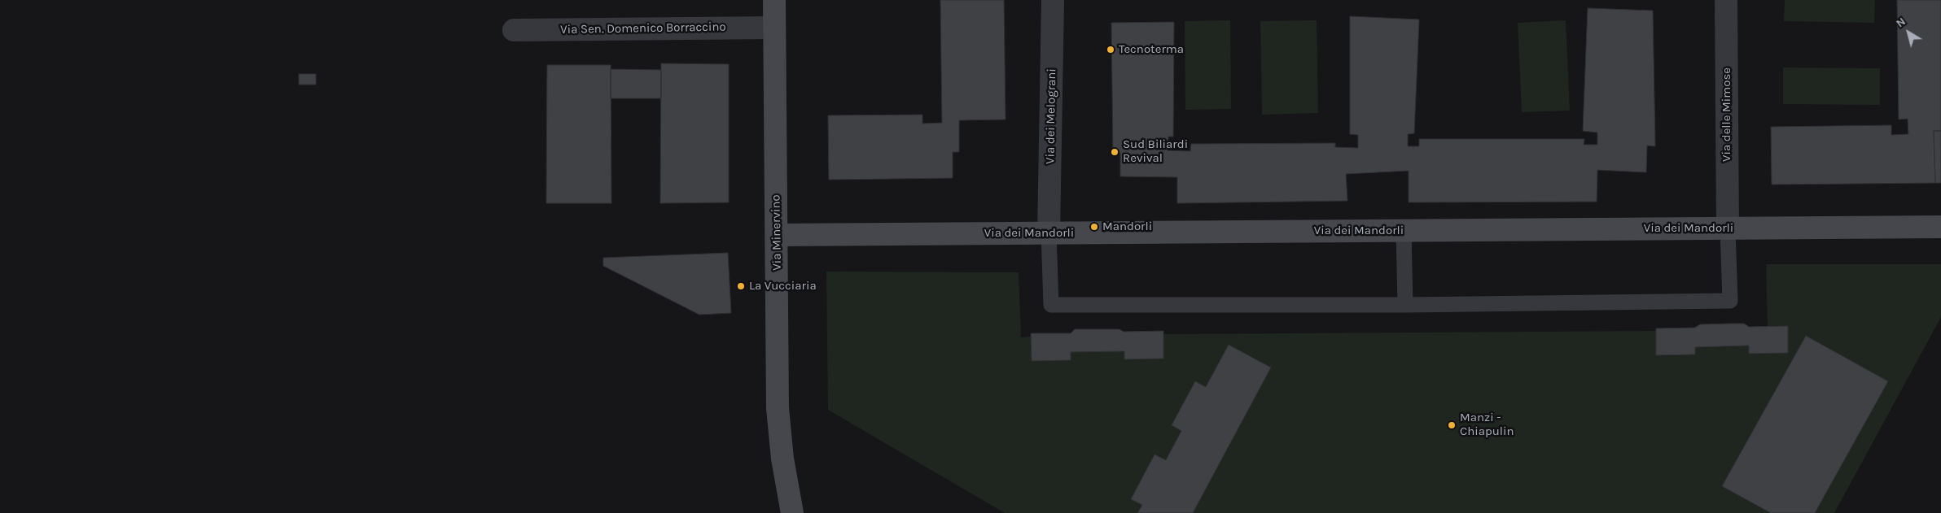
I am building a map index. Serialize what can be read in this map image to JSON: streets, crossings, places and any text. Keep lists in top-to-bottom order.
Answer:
{
  "streets": {
    "street": [
      "Via Sen. Domenico Borraccino",
      "Via delle Mimose",
      "Via dei Melograni",
      "Via dei Mandorli",
      "Via Minervino"
    ]
  },
  "crossings": [
    ["Via Sen. Domenico Borraccino", "Via Minervino"],
    ["Via delle Mimose", "Via dei Mandorli"],
    ["Via dei Melograni", "Via dei Mandorli"],
    ["Via dei Mandorli", "Via Minervino"]
  ],
  "places": [
    "Tecnoterma",
    "Sud Biliardi Revival",
    "Mandorli",
    "La Vucciaria",
    "Manzi - Chiapulin"
  ],
  "north": "top left"
}
